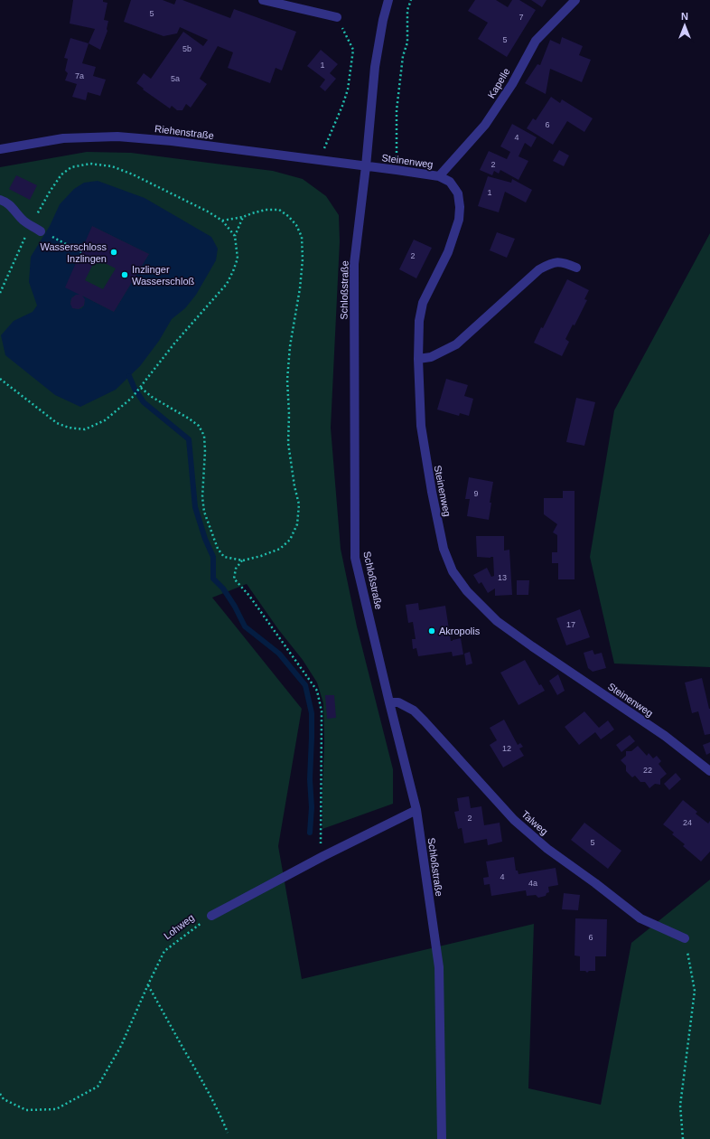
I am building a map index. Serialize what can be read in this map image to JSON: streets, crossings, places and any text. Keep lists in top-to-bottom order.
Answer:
{
  "streets": {
    "street": [
      "Kapelle",
      "Riehenstraße",
      "Steinenweg",
      "Schloßstraße",
      "Talweg"
    ],
    "path": ["Lohweg"]
  },
  "crossings": [
    ["Kapelle", "Steinenweg"],
    ["Riehenstraße", "Steinenweg"],
    ["Riehenstraße", "Schloßstraße"],
    ["Steinenweg", "Schloßstraße"],
    ["Schloßstraße", "Talweg"]
  ],
  "places": ["Wasserschloss Inzlingen", "Inzlinger Wasserschloß", "Akropolis"],
  "house_numbers": [
    "5",
    "7",
    "5",
    "5b",
    "1",
    "7a",
    "5a",
    "6",
    "4",
    "2",
    "1",
    "2",
    "9",
    "13",
    "17",
    "12",
    "22",
    "2",
    "24",
    "5",
    "4",
    "4a",
    "6"
  ],
  "north": "top"
}
